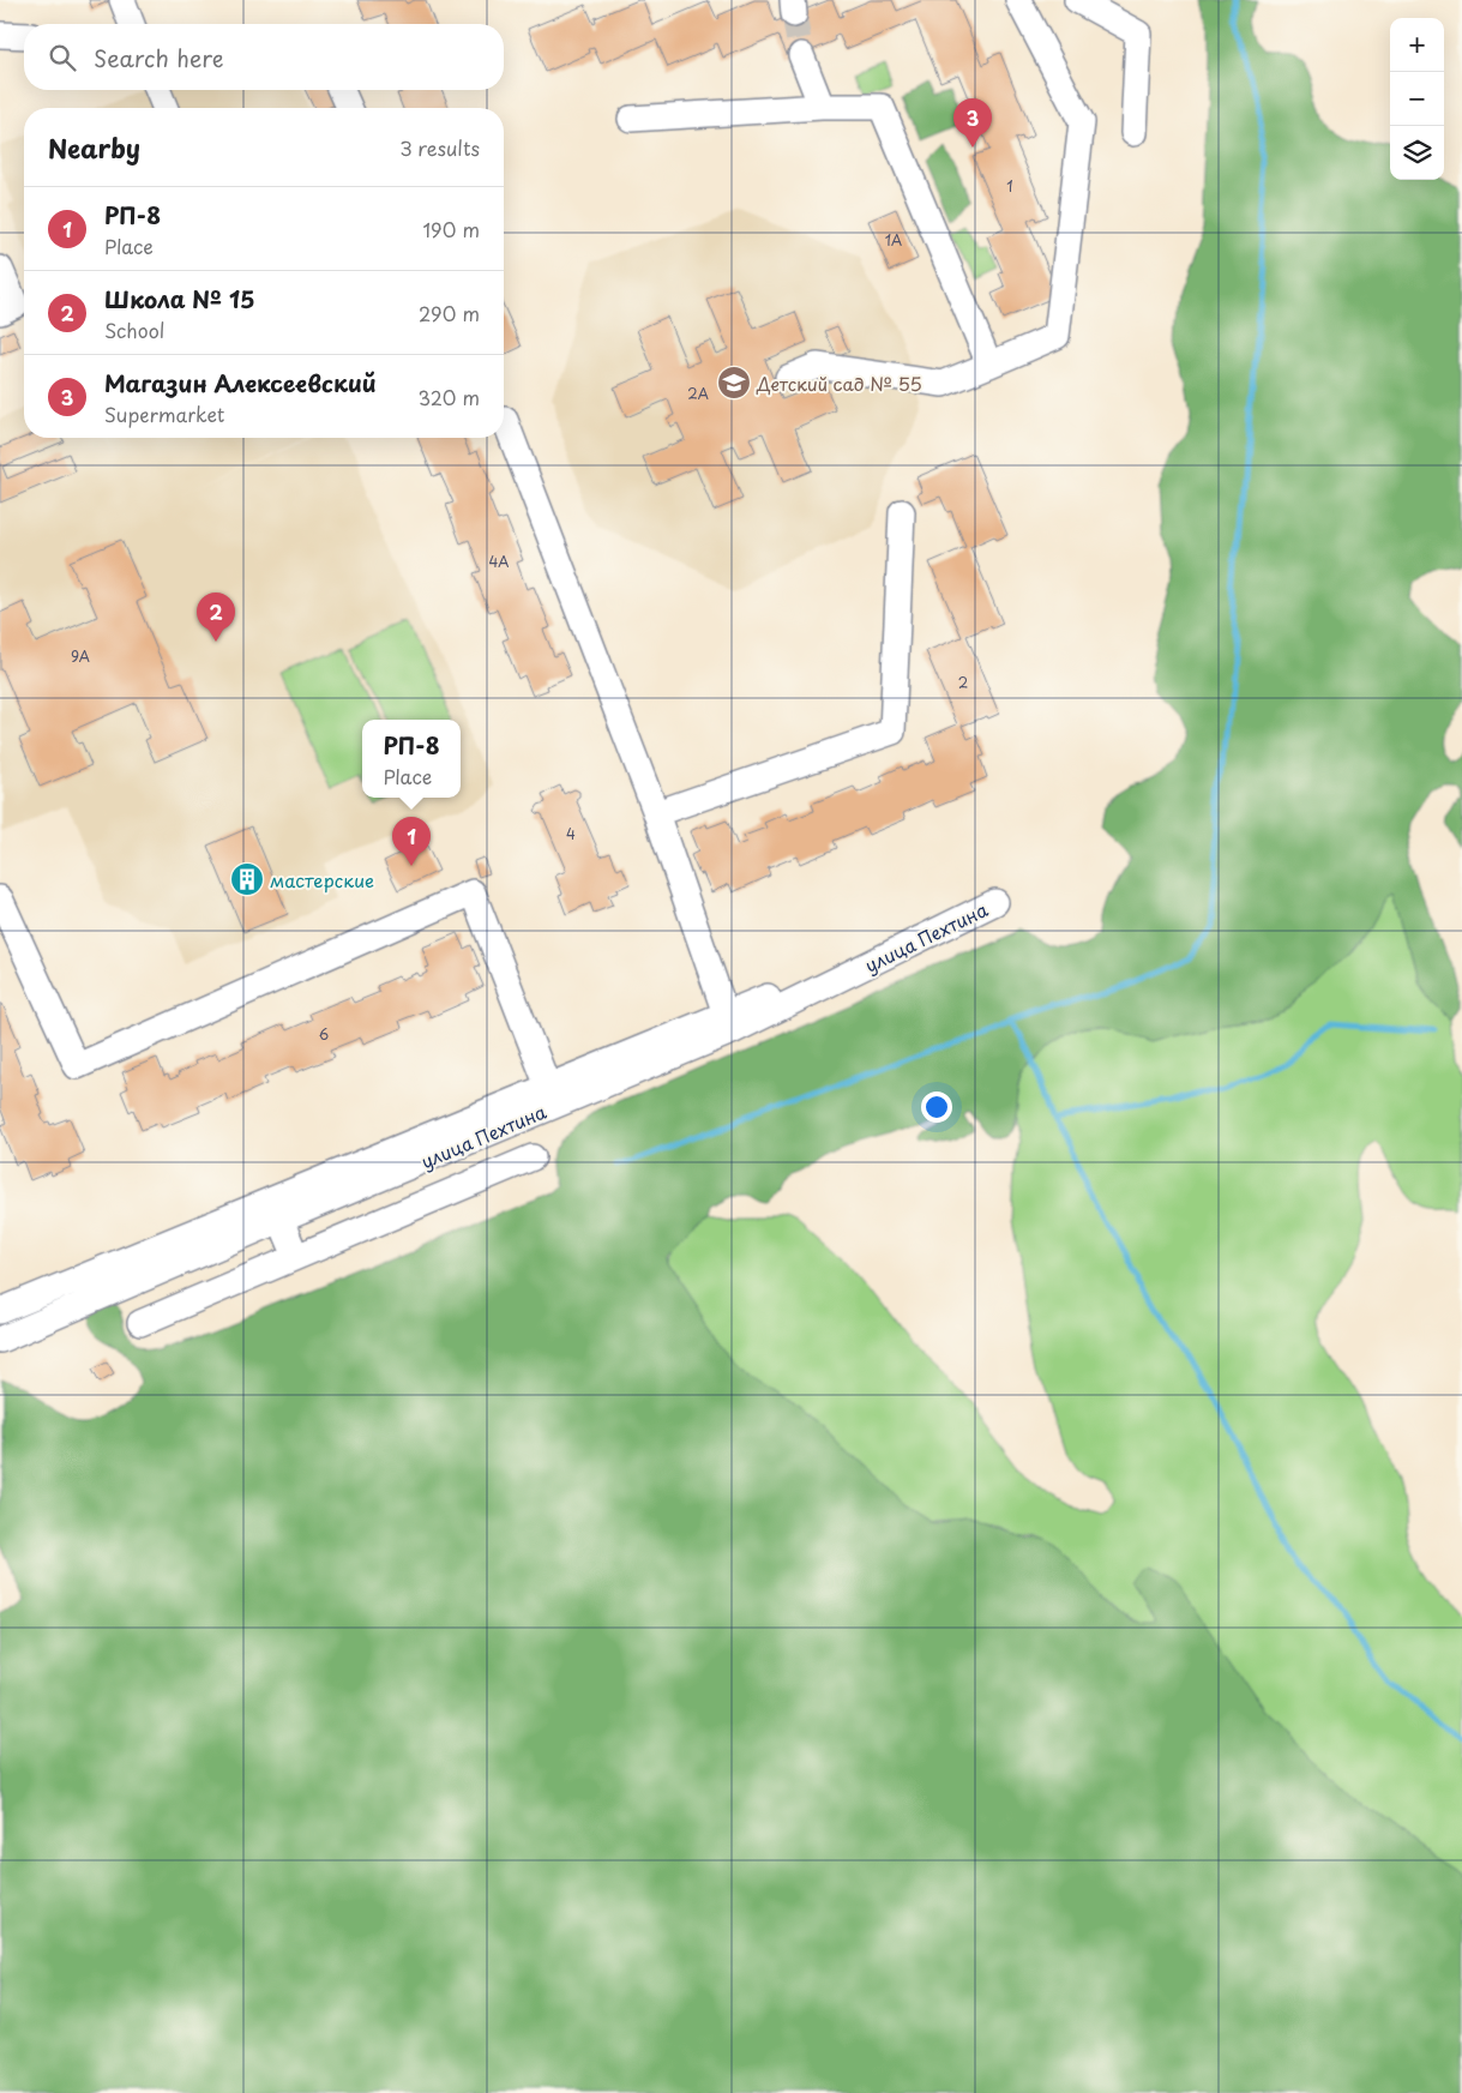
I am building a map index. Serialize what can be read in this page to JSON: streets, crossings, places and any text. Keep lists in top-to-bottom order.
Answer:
{
  "streets": {
    "street": ["улица Пехтина"]
  },
  "places": {
    "school or university": ["Детский сад № 55"],
    "building": ["мастерские"]
  },
  "house_numbers": [
    "1",
    "1А",
    "2А",
    "4А",
    "9А",
    "2",
    "4",
    "6"
  ],
  "page": {
    "map_buttons": ["+", "−"],
    "search": "Search here",
    "pins": ["3", "2", "1"],
    "heading": ["Nearby", "3 results"],
    "list": [
      {
        "mark": "1",
        "name": "РП-8",
        "note": "Place",
        "value": "190 m"
      },
      {
        "mark": "2",
        "name": "Школа № 15",
        "note": "School",
        "value": "290 m"
      },
      {
        "mark": "3",
        "name": "Магазин Алексеевский",
        "note": "Supermarket",
        "value": "320 m"
      }
    ],
    "popup": ["РП-8", "Place"]
  }
}
